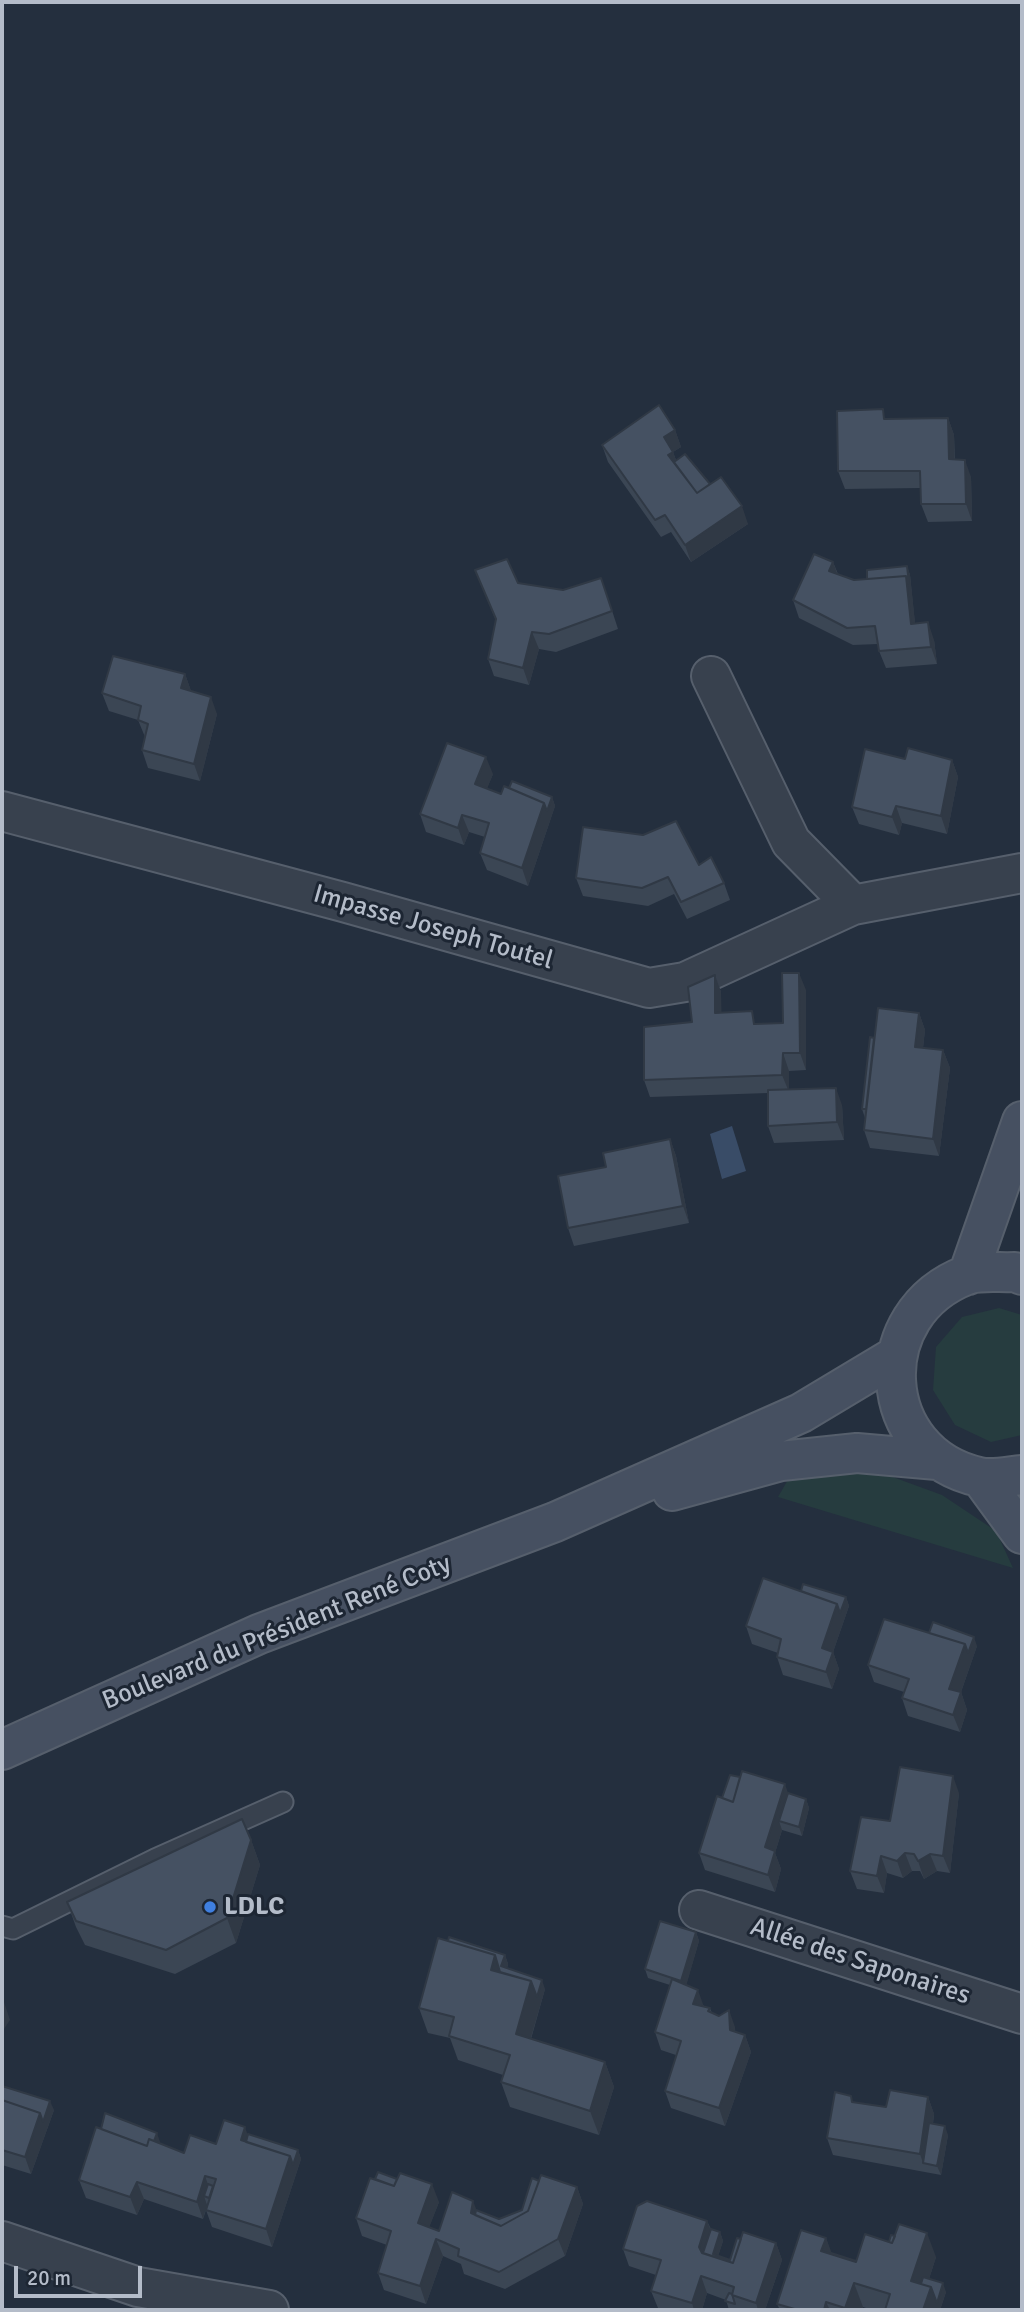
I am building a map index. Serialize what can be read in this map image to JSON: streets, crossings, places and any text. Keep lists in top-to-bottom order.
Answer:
{
  "streets": {
    "main road": ["Boulevard du Président René Coty"],
    "street": ["Impasse Joseph Toutel", "Allée des Saponaires"]
  },
  "places": ["LDLC"],
  "scale_bar": "20 m"
}
